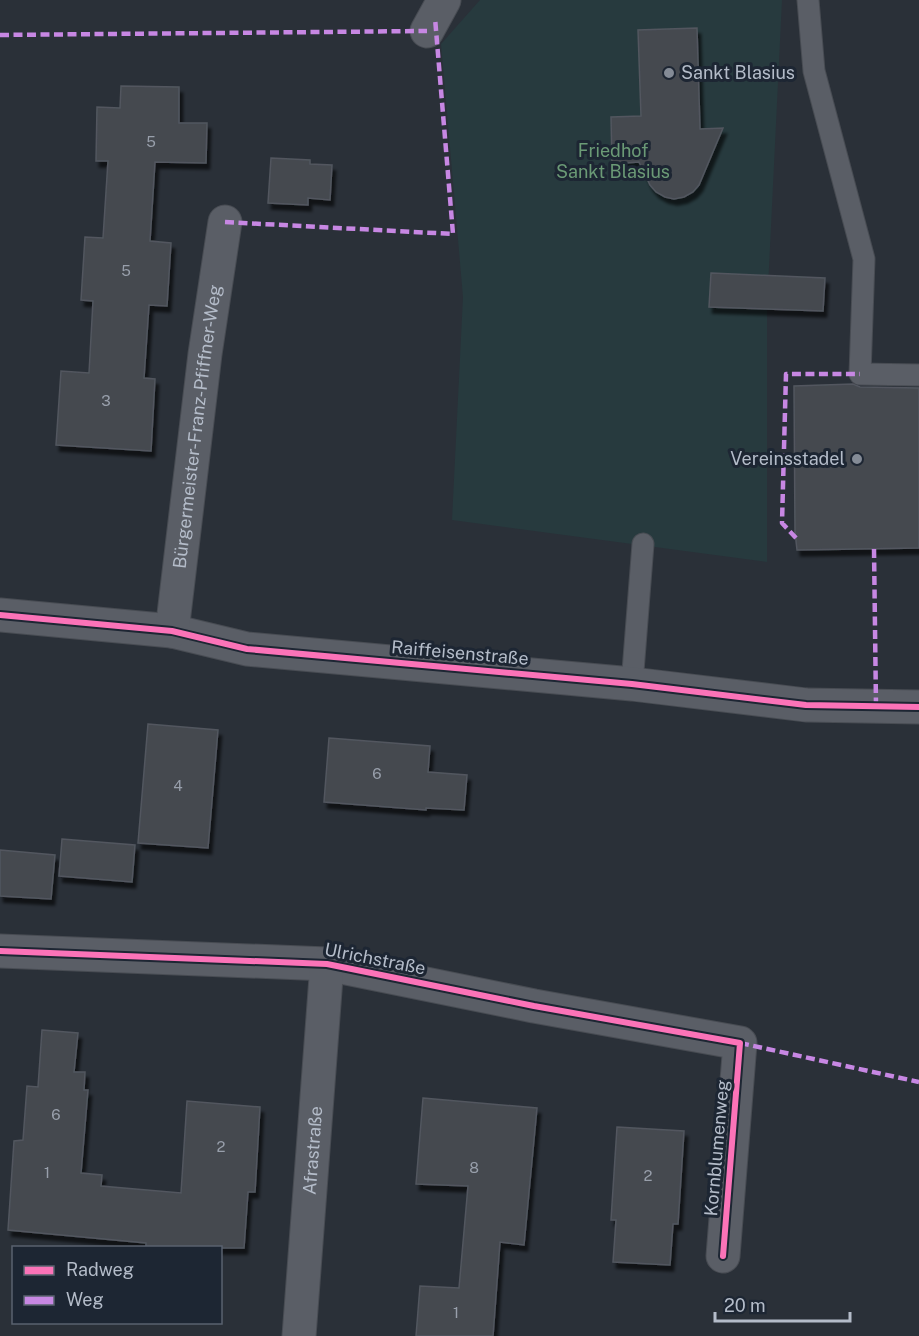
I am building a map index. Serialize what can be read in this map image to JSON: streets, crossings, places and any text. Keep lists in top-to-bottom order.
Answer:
{
  "streets": {
    "street": [
      "Bürgermeister-Franz-Pfiffner-Weg",
      "Raiffeisenstraße",
      "Ulrichstraße",
      "Kornblumenweg",
      "Afrastraße"
    ]
  },
  "crossings": [
    ["Bürgermeister-Franz-Pfiffner-Weg", "Raiffeisenstraße"],
    ["Ulrichstraße", "Kornblumenweg"],
    ["Ulrichstraße", "Afrastraße"]
  ],
  "parks": ["Friedhof Sankt Blasius"],
  "places": ["Sankt Blasius", "Vereinsstadel"],
  "house_numbers": [
    "5",
    "5",
    "3",
    "6",
    "4",
    "6",
    "2",
    "8",
    "1",
    "2",
    "1"
  ],
  "legend": ["Radweg", "Weg"],
  "scale_bar": "20 m"
}
